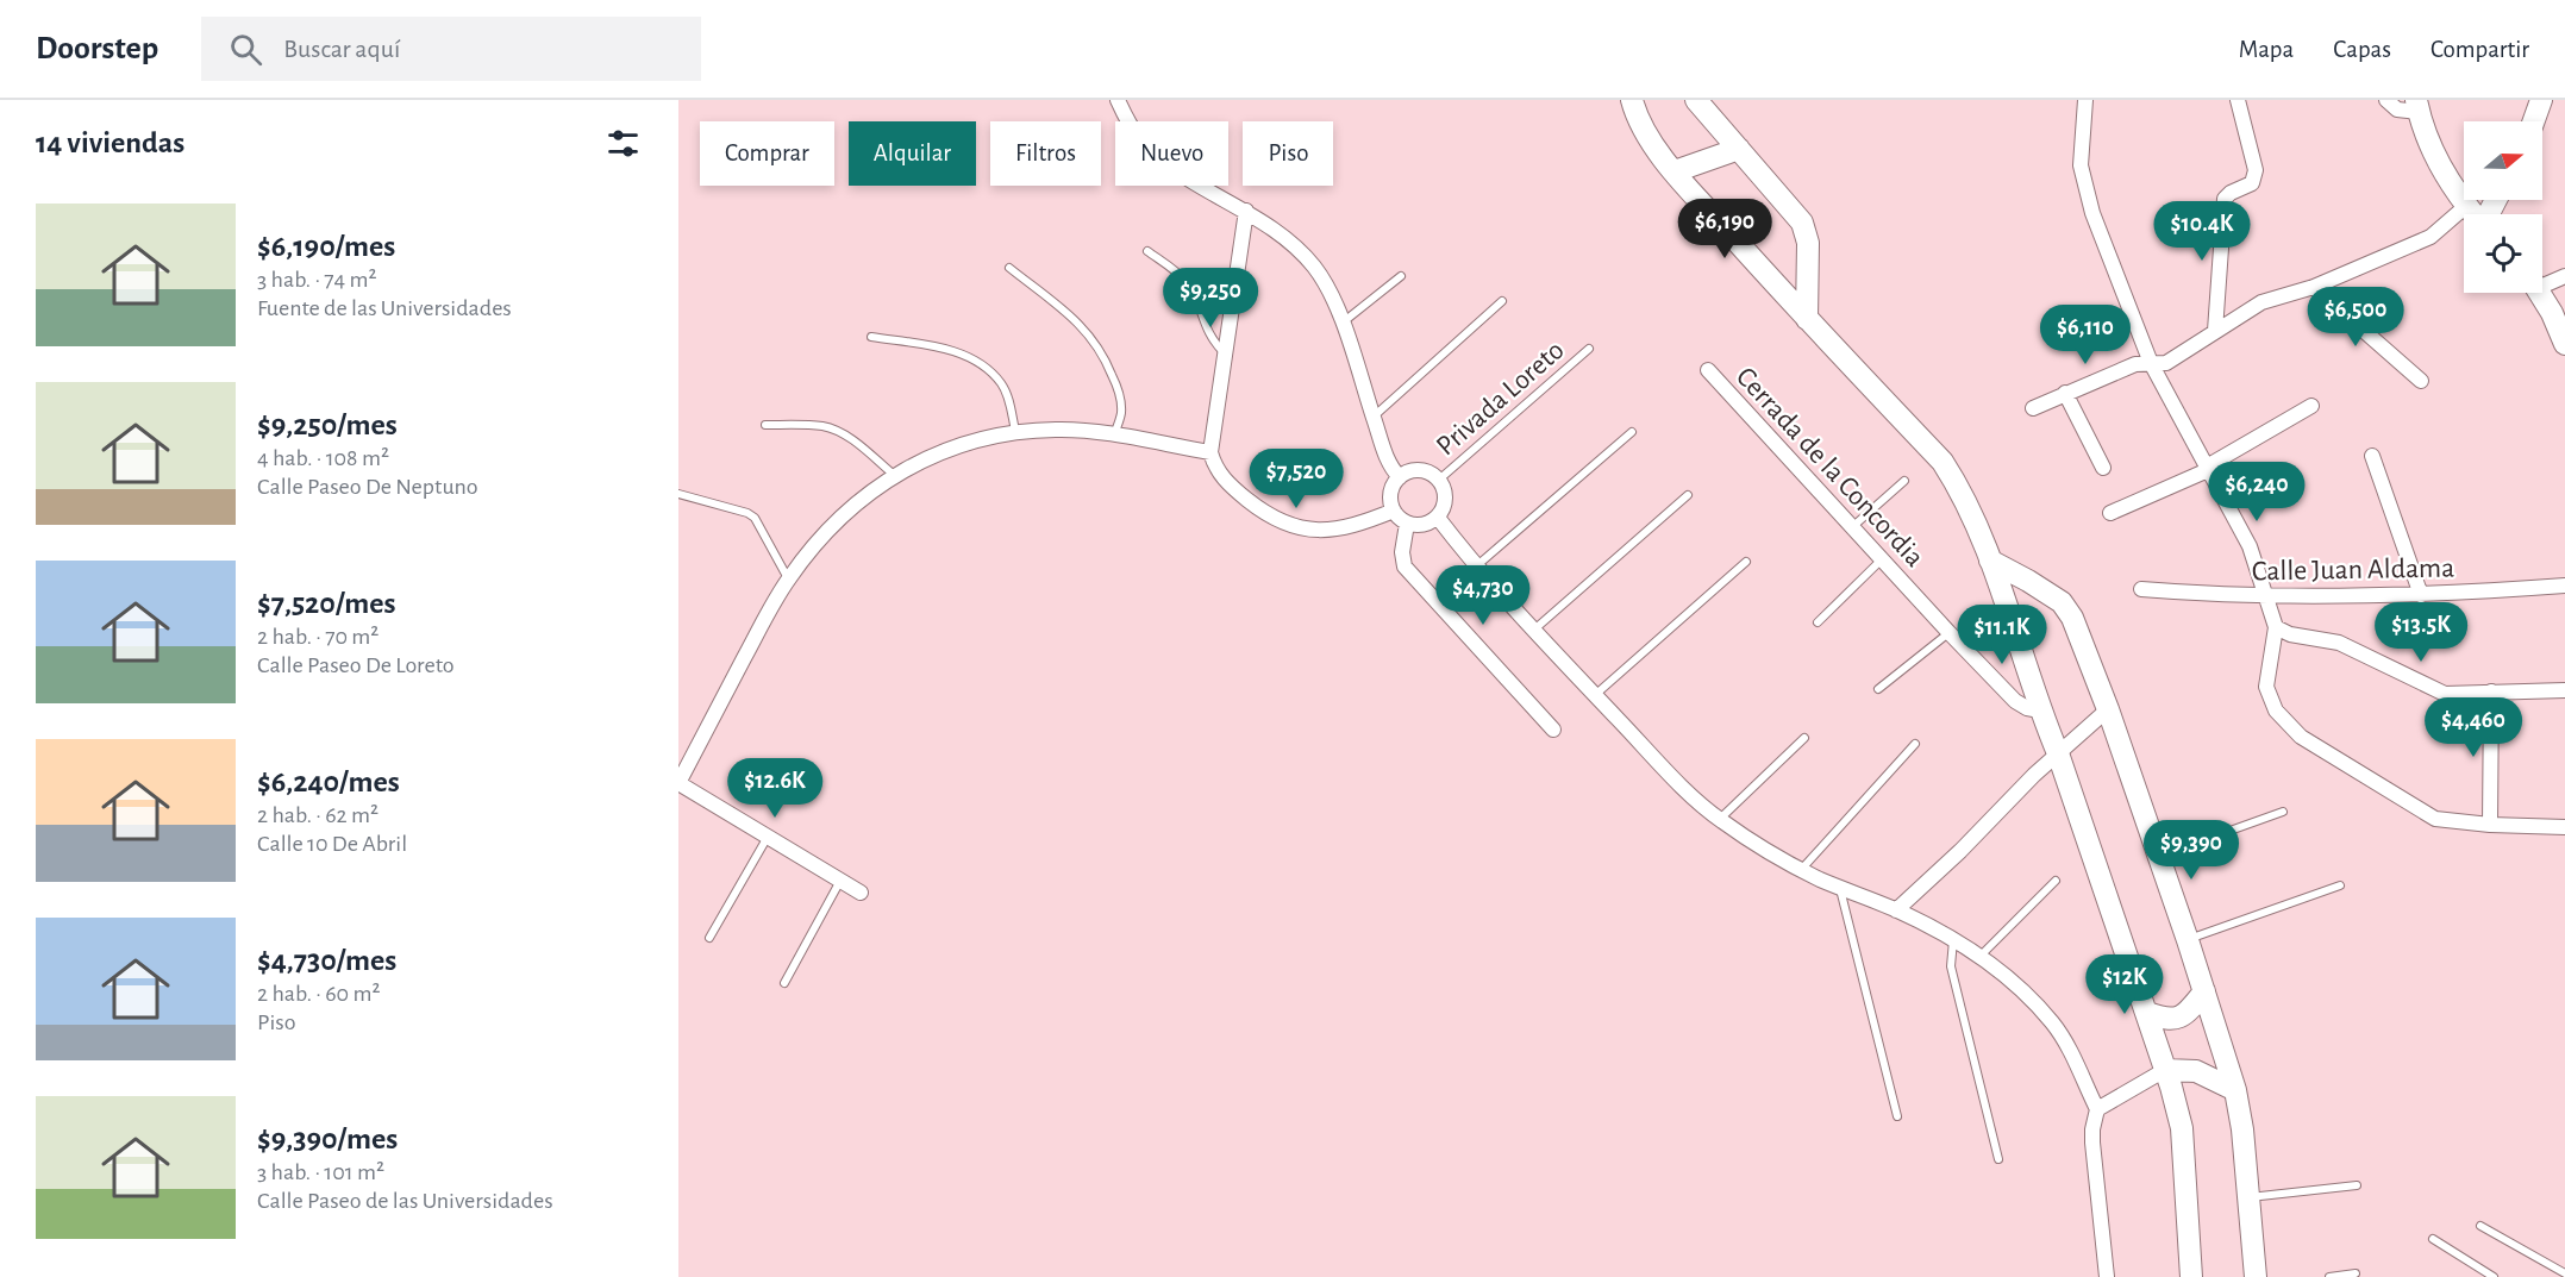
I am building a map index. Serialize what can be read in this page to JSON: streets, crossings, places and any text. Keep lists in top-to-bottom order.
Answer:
{
  "streets": {
    "street": ["Cerrada de la Concordia", "Calle Juan Aldama"],
    "lane": ["Privada Loreto"]
  },
  "north": "right",
  "page": {
    "header": "Doorstep",
    "search": "Buscar aquí",
    "nav": ["Mapa", "Capas", "Compartir"],
    "heading": "14 viviendas",
    "chip": [
      "Comprar",
      "Alquilar",
      "Filtros",
      "Nuevo",
      "Piso"
    ],
    "list": [
      {
        "name": "$6,190/mes",
        "note": "3 hab. · 74 m² · Fuente de las Universidades"
      },
      {
        "name": "$9,250/mes",
        "note": "4 hab. · 108 m² · Calle Paseo De Neptuno"
      },
      {
        "name": "$7,520/mes",
        "note": "2 hab. · 70 m² · Calle Paseo De Loreto"
      },
      {
        "name": "$6,240/mes",
        "note": "2 hab. · 62 m² · Calle 10 De Abril"
      },
      {
        "name": "$4,730/mes",
        "note": "2 hab. · 60 m² · Piso"
      },
      {
        "name": "$9,390/mes",
        "note": "3 hab. · 101 m² · Calle Paseo de las Universidades"
      }
    ],
    "price": [
      "$6,190",
      "$10.4K",
      "$9,250",
      "$6,500",
      "$6,110",
      "$7,520",
      "$6,240",
      "$4,730",
      "$13.5K",
      "$11.1K",
      "$4,460",
      "$12.6K",
      "$9,390",
      "$12K"
    ]
  }
}
